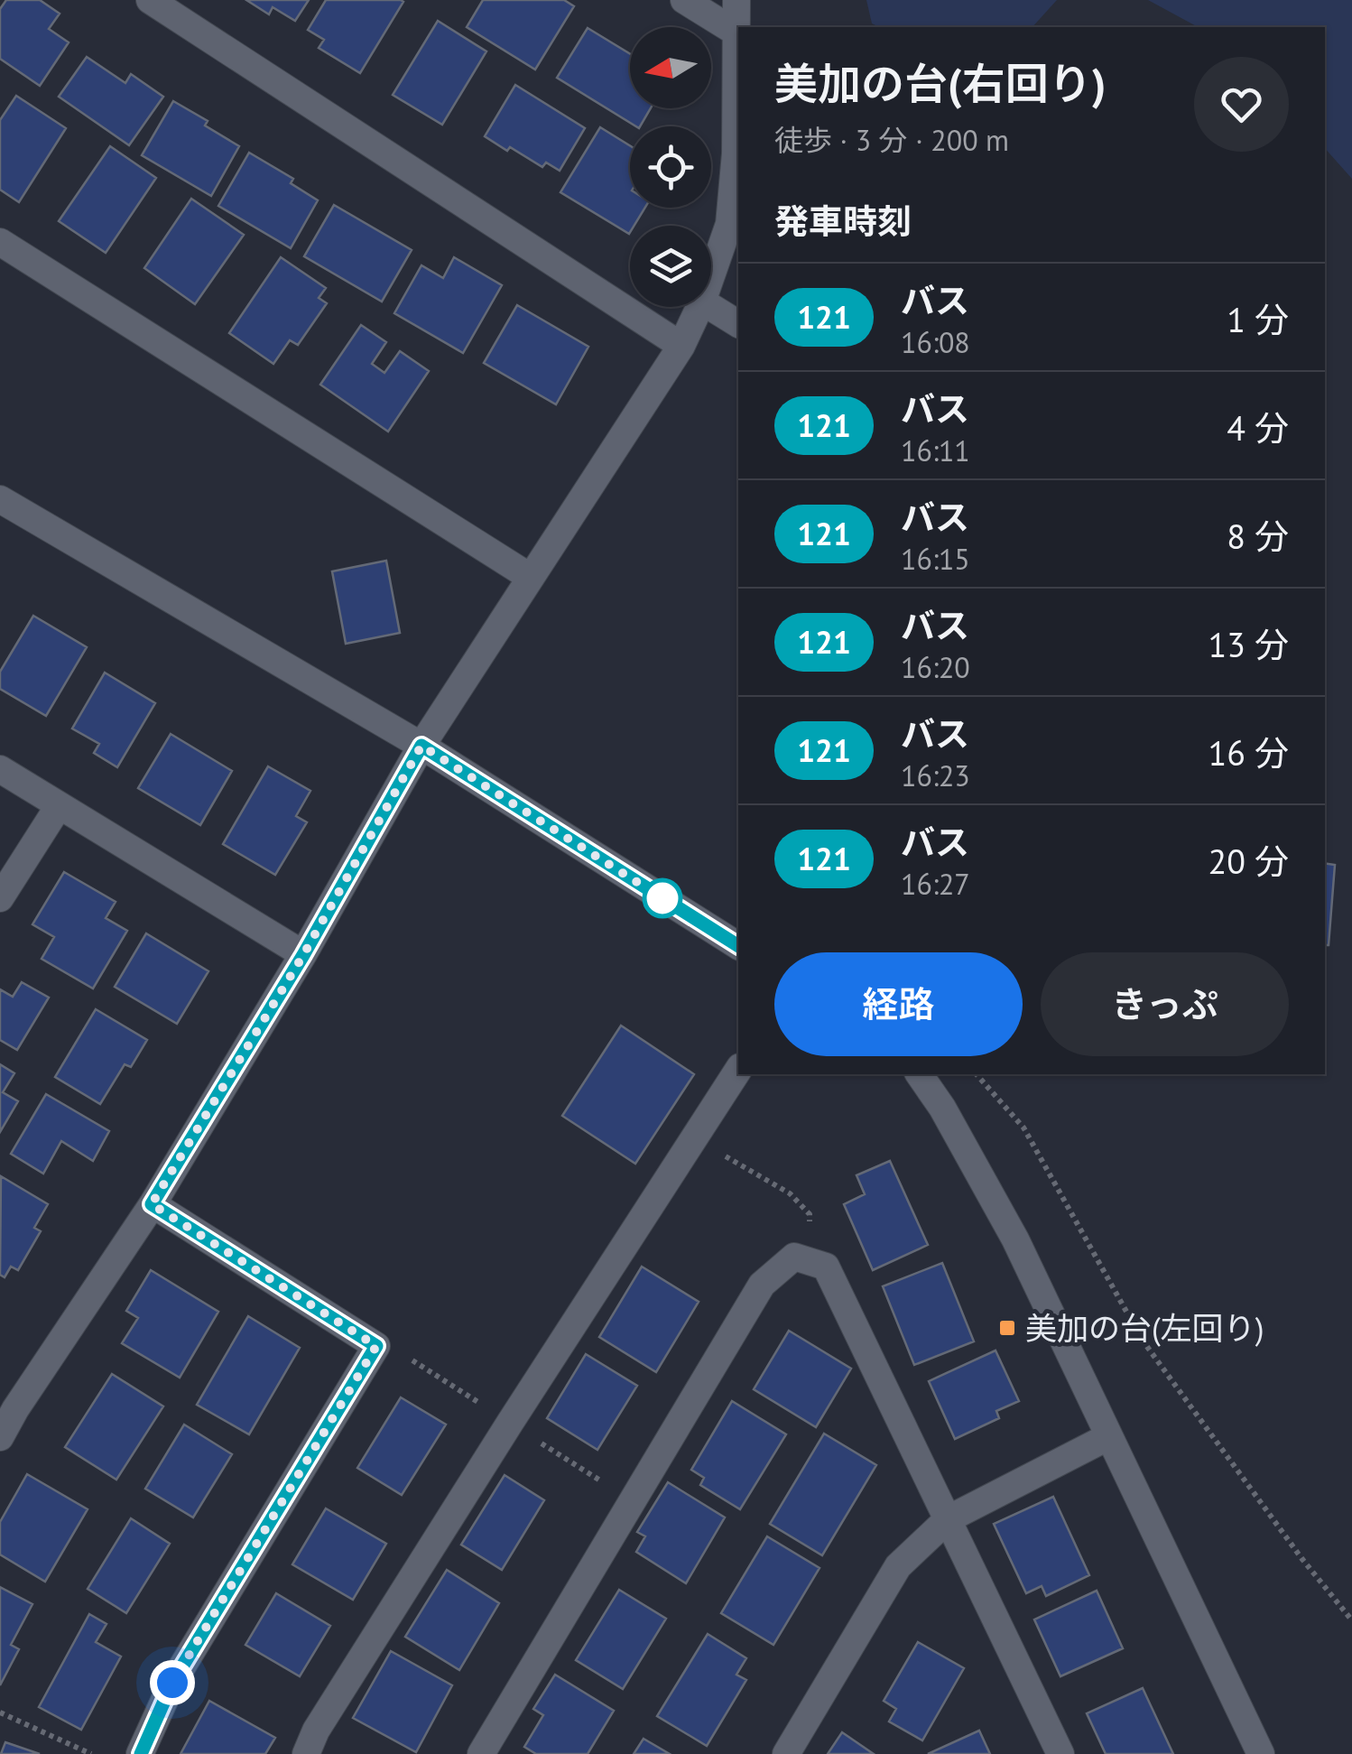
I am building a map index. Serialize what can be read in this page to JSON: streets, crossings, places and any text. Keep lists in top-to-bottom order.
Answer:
{
  "places": {
    "transit": ["美加の台(左回り)"]
  },
  "lines": ["bus line 121"],
  "north": "left",
  "page": {
    "heading": [
      ["美加の台(右回り)", "徒歩 · 3 分 · 200 m"],
      "発車時刻"
    ],
    "list": [
      {
        "mark": "121",
        "name": "バス",
        "note": "16:08",
        "value": "1 分"
      },
      {
        "mark": "121",
        "name": "バス",
        "note": "16:11",
        "value": "4 分"
      },
      {
        "mark": "121",
        "name": "バス",
        "note": "16:15",
        "value": "8 分"
      },
      {
        "mark": "121",
        "name": "バス",
        "note": "16:20",
        "value": "13 分"
      },
      {
        "mark": "121",
        "name": "バス",
        "note": "16:23",
        "value": "16 分"
      },
      {
        "mark": "121",
        "name": "バス",
        "note": "16:27",
        "value": "20 分"
      }
    ],
    "buttons": ["経路", "きっぷ"]
  }
}
